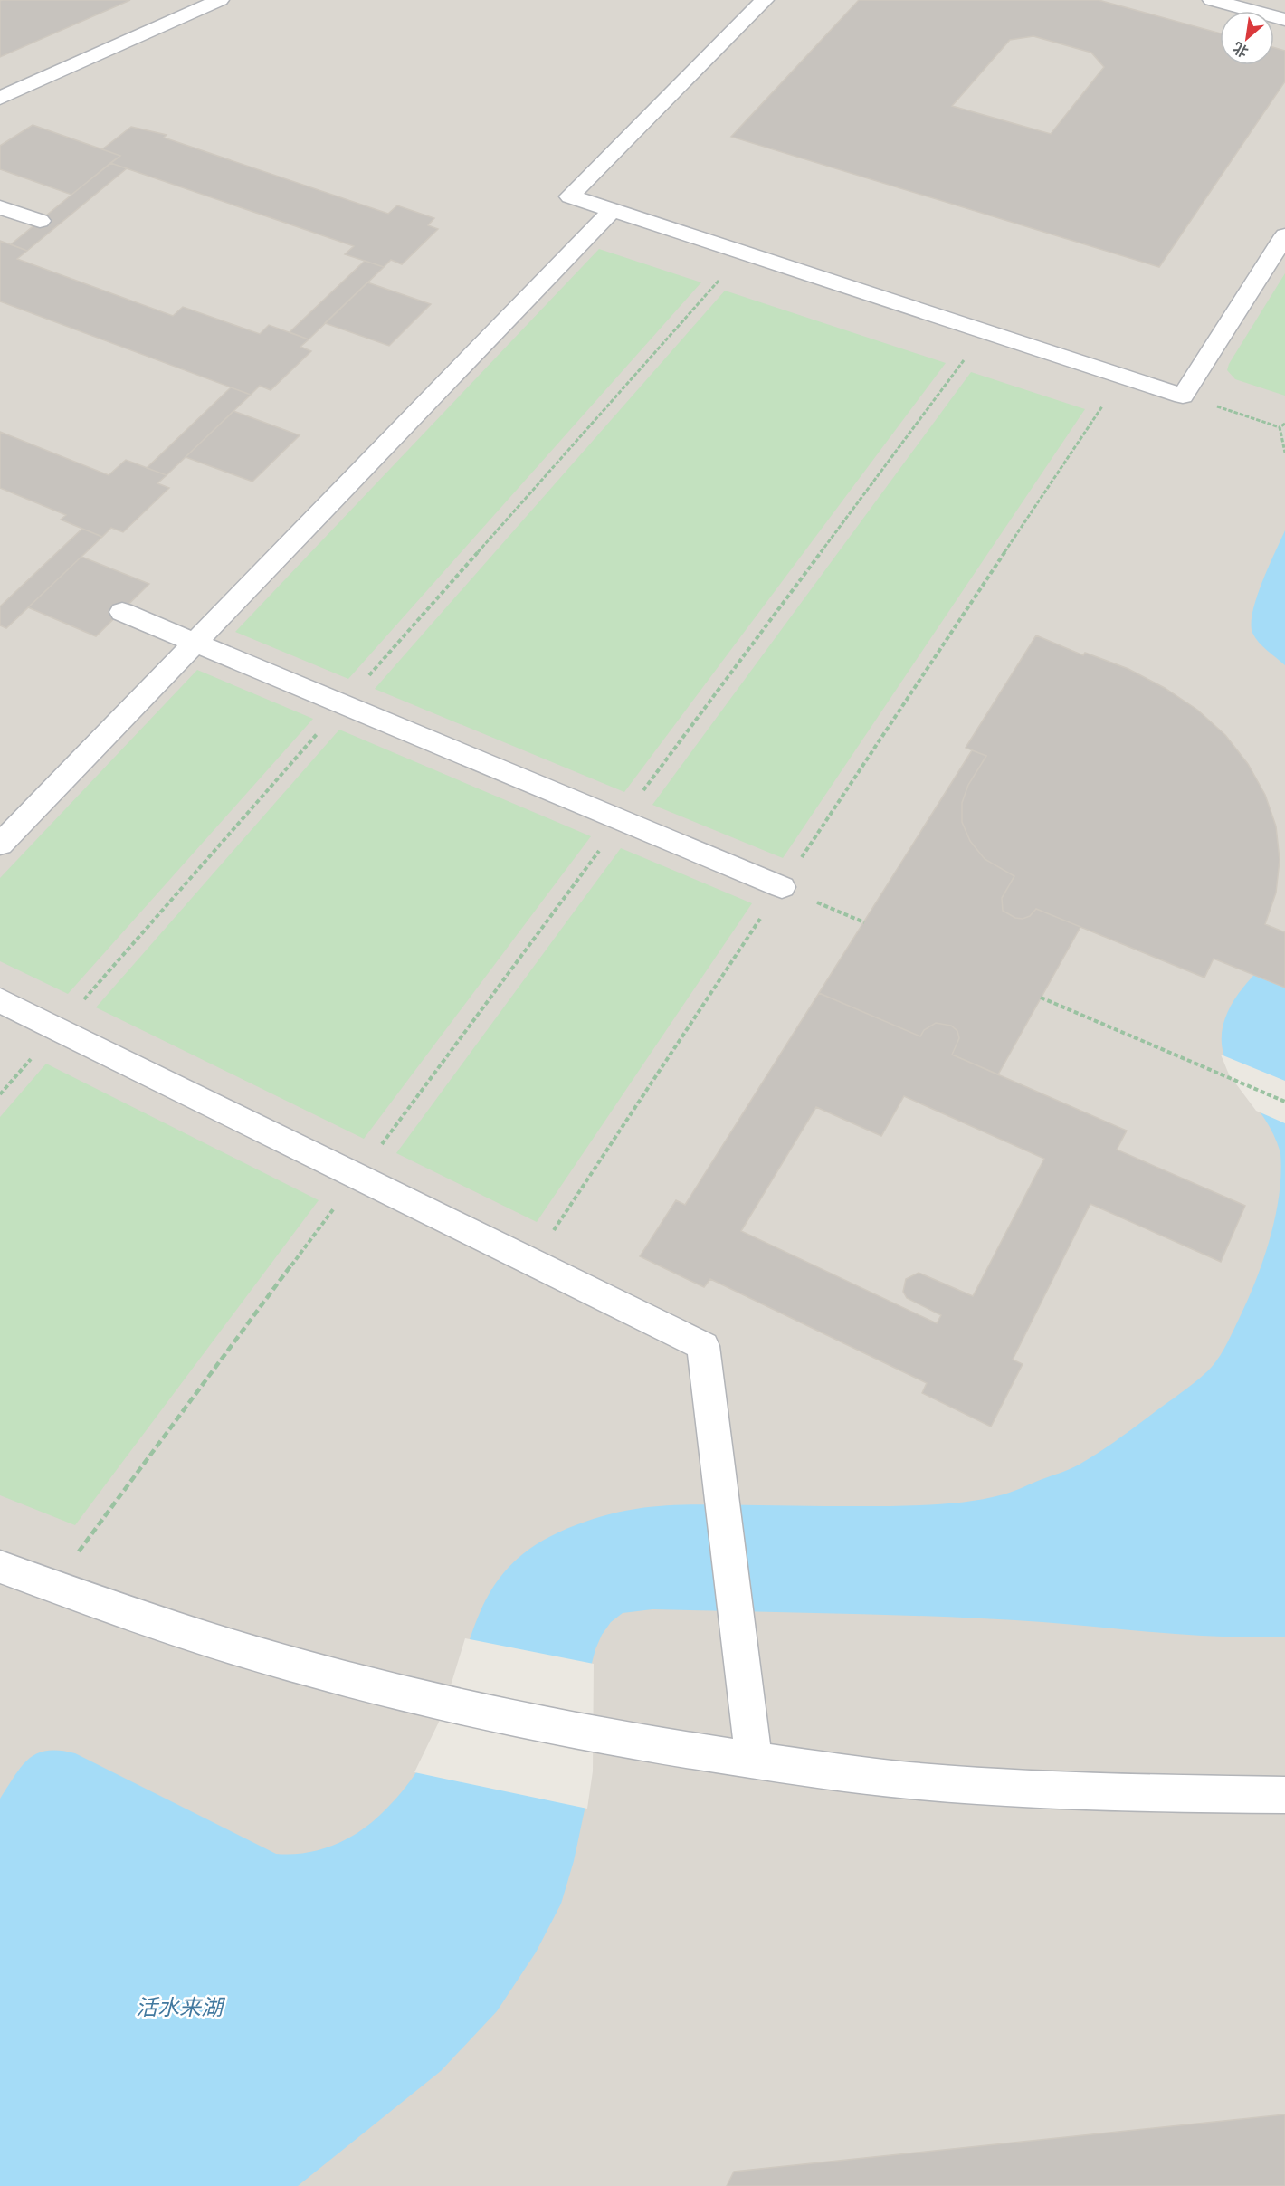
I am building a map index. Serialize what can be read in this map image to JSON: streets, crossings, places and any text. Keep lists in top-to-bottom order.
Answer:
{
  "water": ["活水来湖"],
  "north": "bottom left"
}
